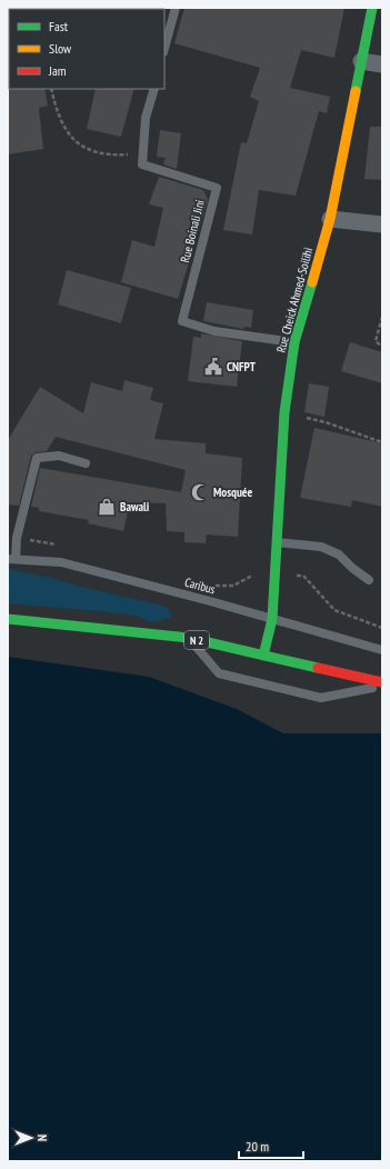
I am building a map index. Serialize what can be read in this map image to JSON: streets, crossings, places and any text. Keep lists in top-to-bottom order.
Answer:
{
  "streets": {
    "street": ["Rue Cheick Ahmed-Soilihi", "N 2"],
    "lane": ["Rue Boinali Jini", "Caribus"]
  },
  "crossings": [
    ["Rue Boinali Jini", "Rue Cheick Ahmed-Soilihi"],
    ["Rue Cheick Ahmed-Soilihi", "Caribus"],
    ["Rue Cheick Ahmed-Soilihi", "N 2"]
  ],
  "places": {
    "public building": ["CNFPT"],
    "mosque": ["Mosquée"],
    "shop": ["Bawali"]
  },
  "legend": ["Fast", "Slow", "Jam"],
  "scale_bar": "20 m",
  "north": "right"
}
